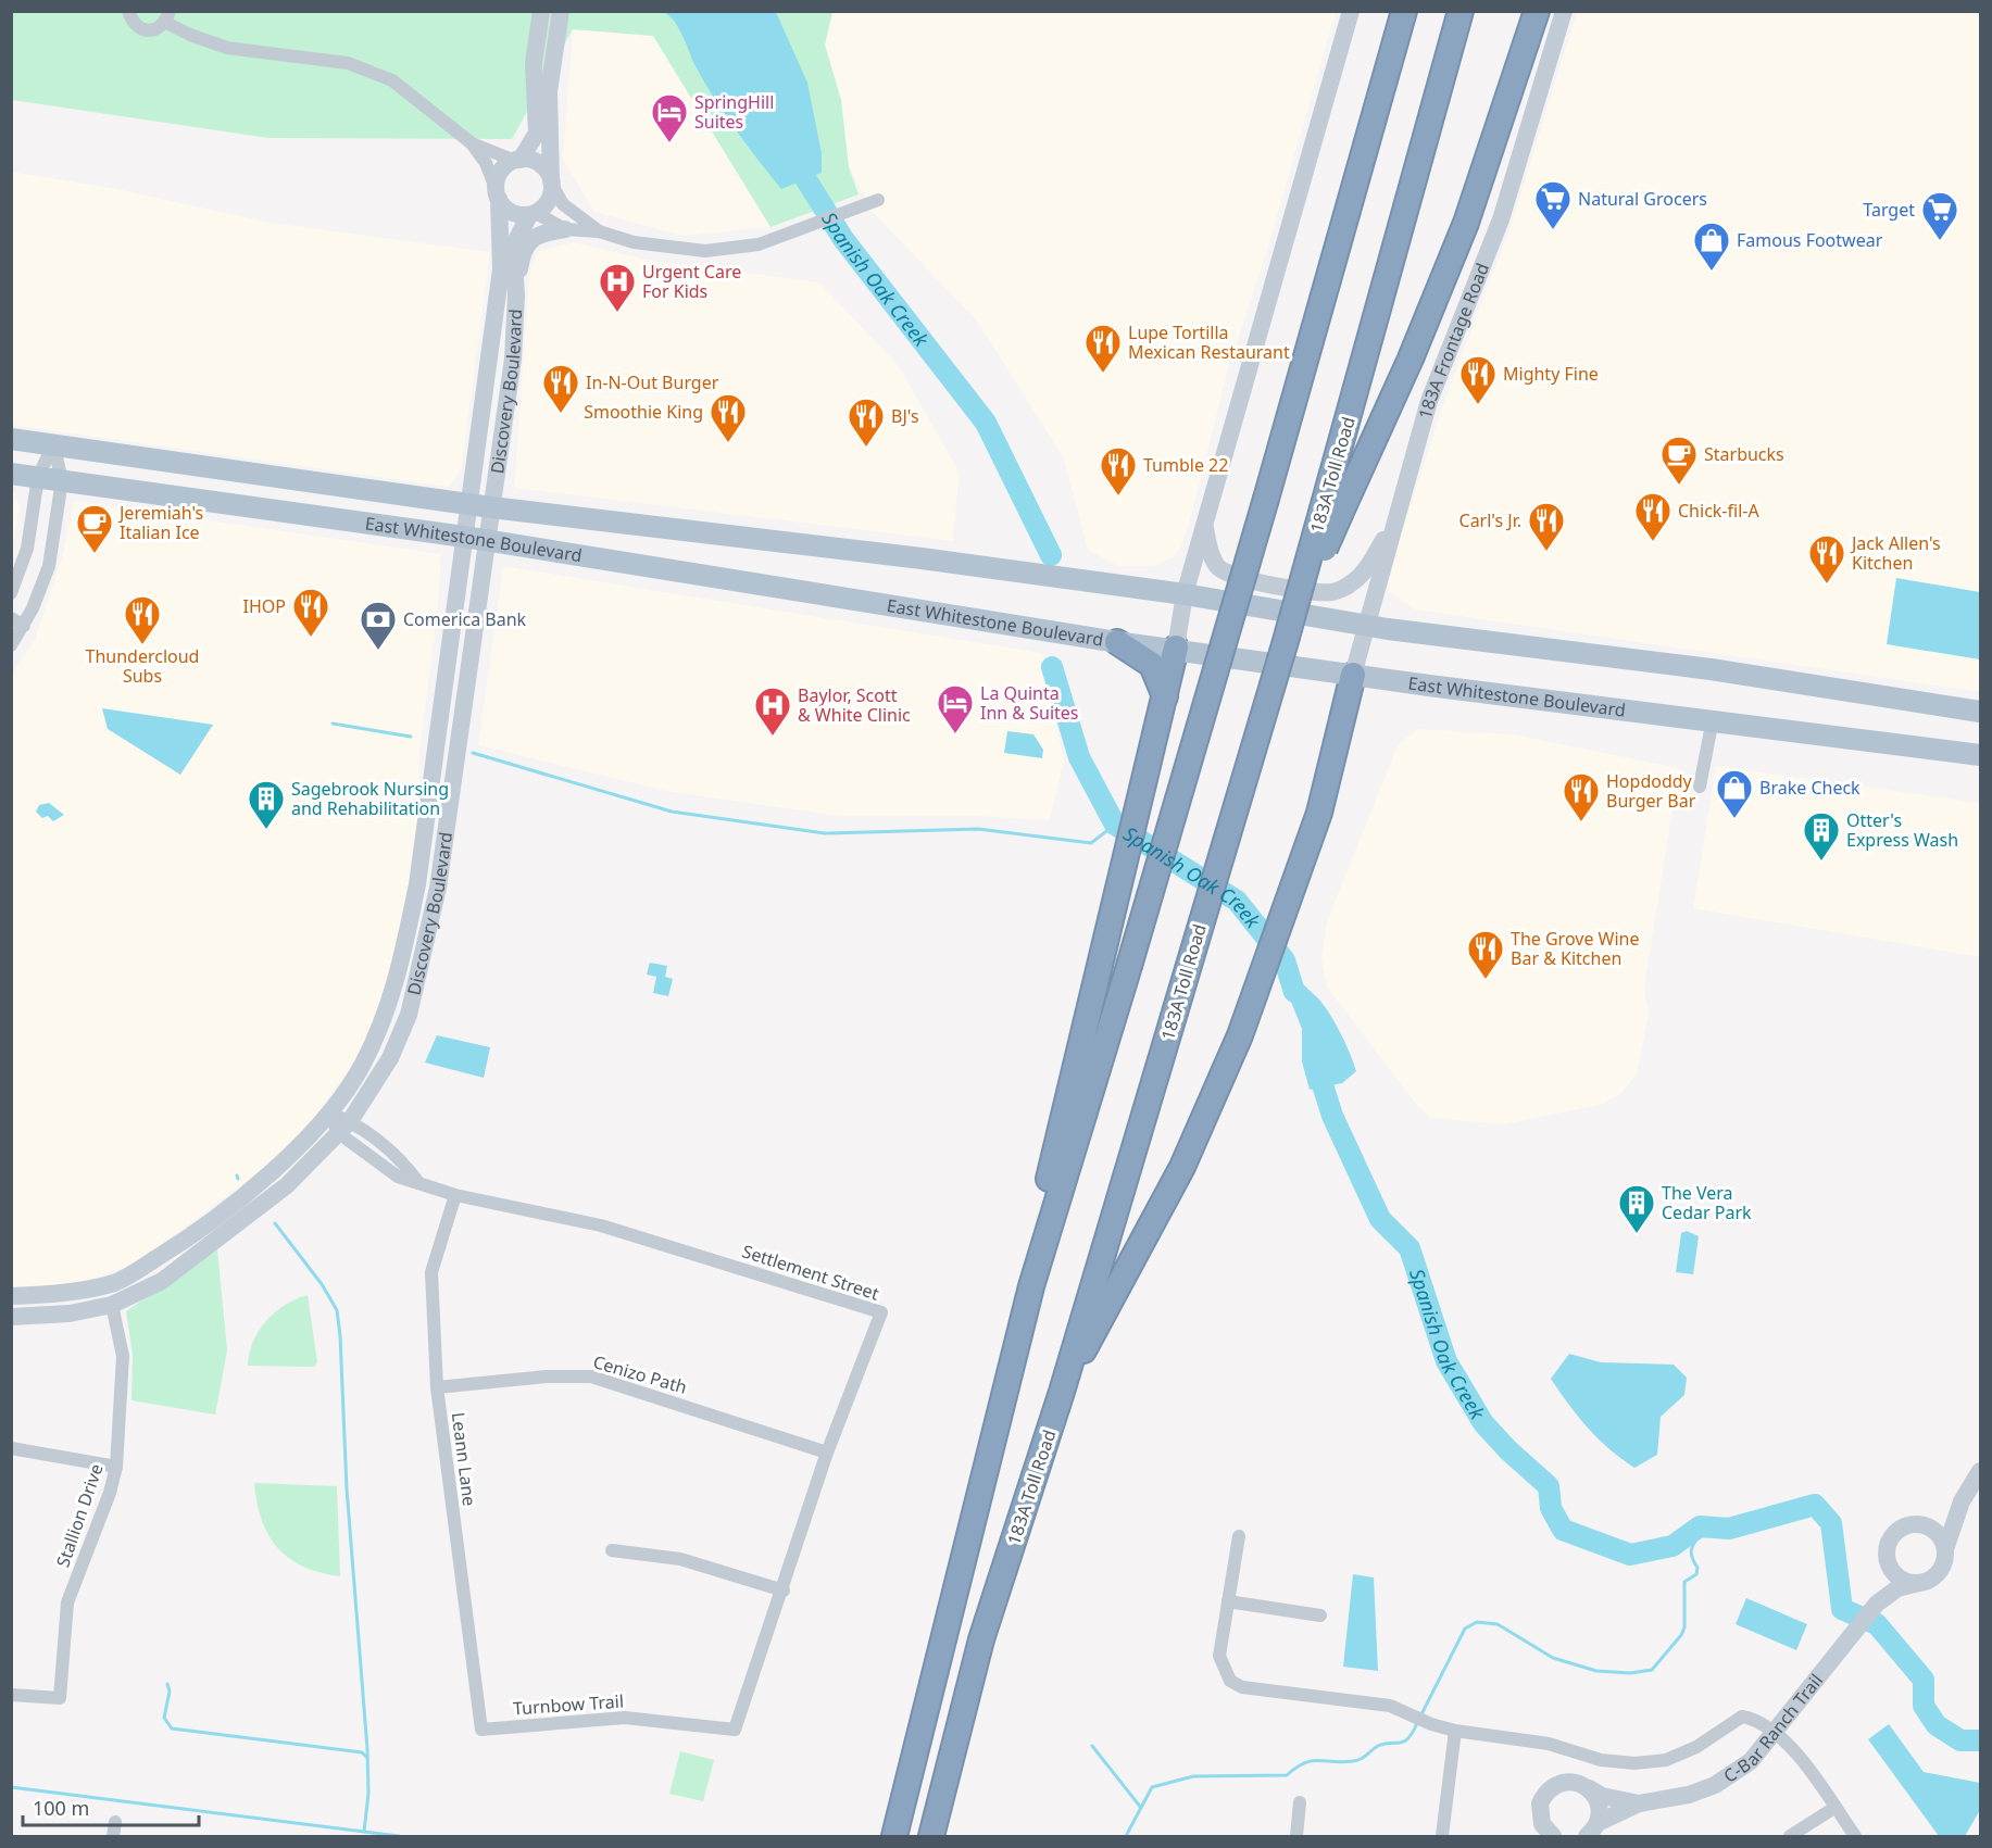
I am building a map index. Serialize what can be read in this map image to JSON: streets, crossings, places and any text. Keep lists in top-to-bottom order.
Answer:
{
  "streets": {
    "highway": ["183A Toll Road"],
    "main road": ["East Whitestone Boulevard"],
    "street": [
      "183A Frontage Road",
      "Discovery Boulevard",
      "Settlement Street",
      "Cenizo Path",
      "Leann Lane",
      "Stallion Drive",
      "Turnbow Trail",
      "C-Bar Ranch Trail"
    ]
  },
  "crossings": [
    ["183A Frontage Road", "East Whitestone Boulevard"],
    ["Discovery Boulevard", "East Whitestone Boulevard"],
    ["Discovery Boulevard", "Settlement Street"],
    ["Discovery Boulevard", "Stallion Drive"],
    ["Settlement Street", "Cenizo Path"],
    ["Settlement Street", "Leann Lane"],
    ["Settlement Street", "Turnbow Trail"],
    ["Cenizo Path", "Leann Lane"],
    ["Leann Lane", "Turnbow Trail"]
  ],
  "water": ["Spanish Oak Creek"],
  "places": {
    "hotel": ["SpringHill Suites", "La Quinta Inn & Suites"],
    "supermarket": ["Natural Grocers", "Target"],
    "shop": ["Famous Footwear", "Brake Check"],
    "hospital": ["Urgent Care For Kids", "Baylor, Scott & White Clinic"],
    "restaurant": [
      "Lupe Tortilla Mexican Restaurant",
      "Mighty Fine",
      "In-N-Out Burger",
      "Smoothie King",
      "BJ's",
      "Tumble 22",
      "Chick-fil-A",
      "Carl's Jr.",
      "Jack Allen's Kitchen",
      "IHOP",
      "Thundercloud Subs",
      "Hopdoddy Burger Bar",
      "The Grove Wine Bar & Kitchen"
    ],
    "cafe": ["Starbucks", "Jeremiah's Italian Ice"],
    "bank": ["Comerica Bank"],
    "building": ["Sagebrook Nursing and Rehabilitation", "Otter's Express Wash", "The Vera Cedar Park"]
  },
  "scale_bar": "100 m"
}
